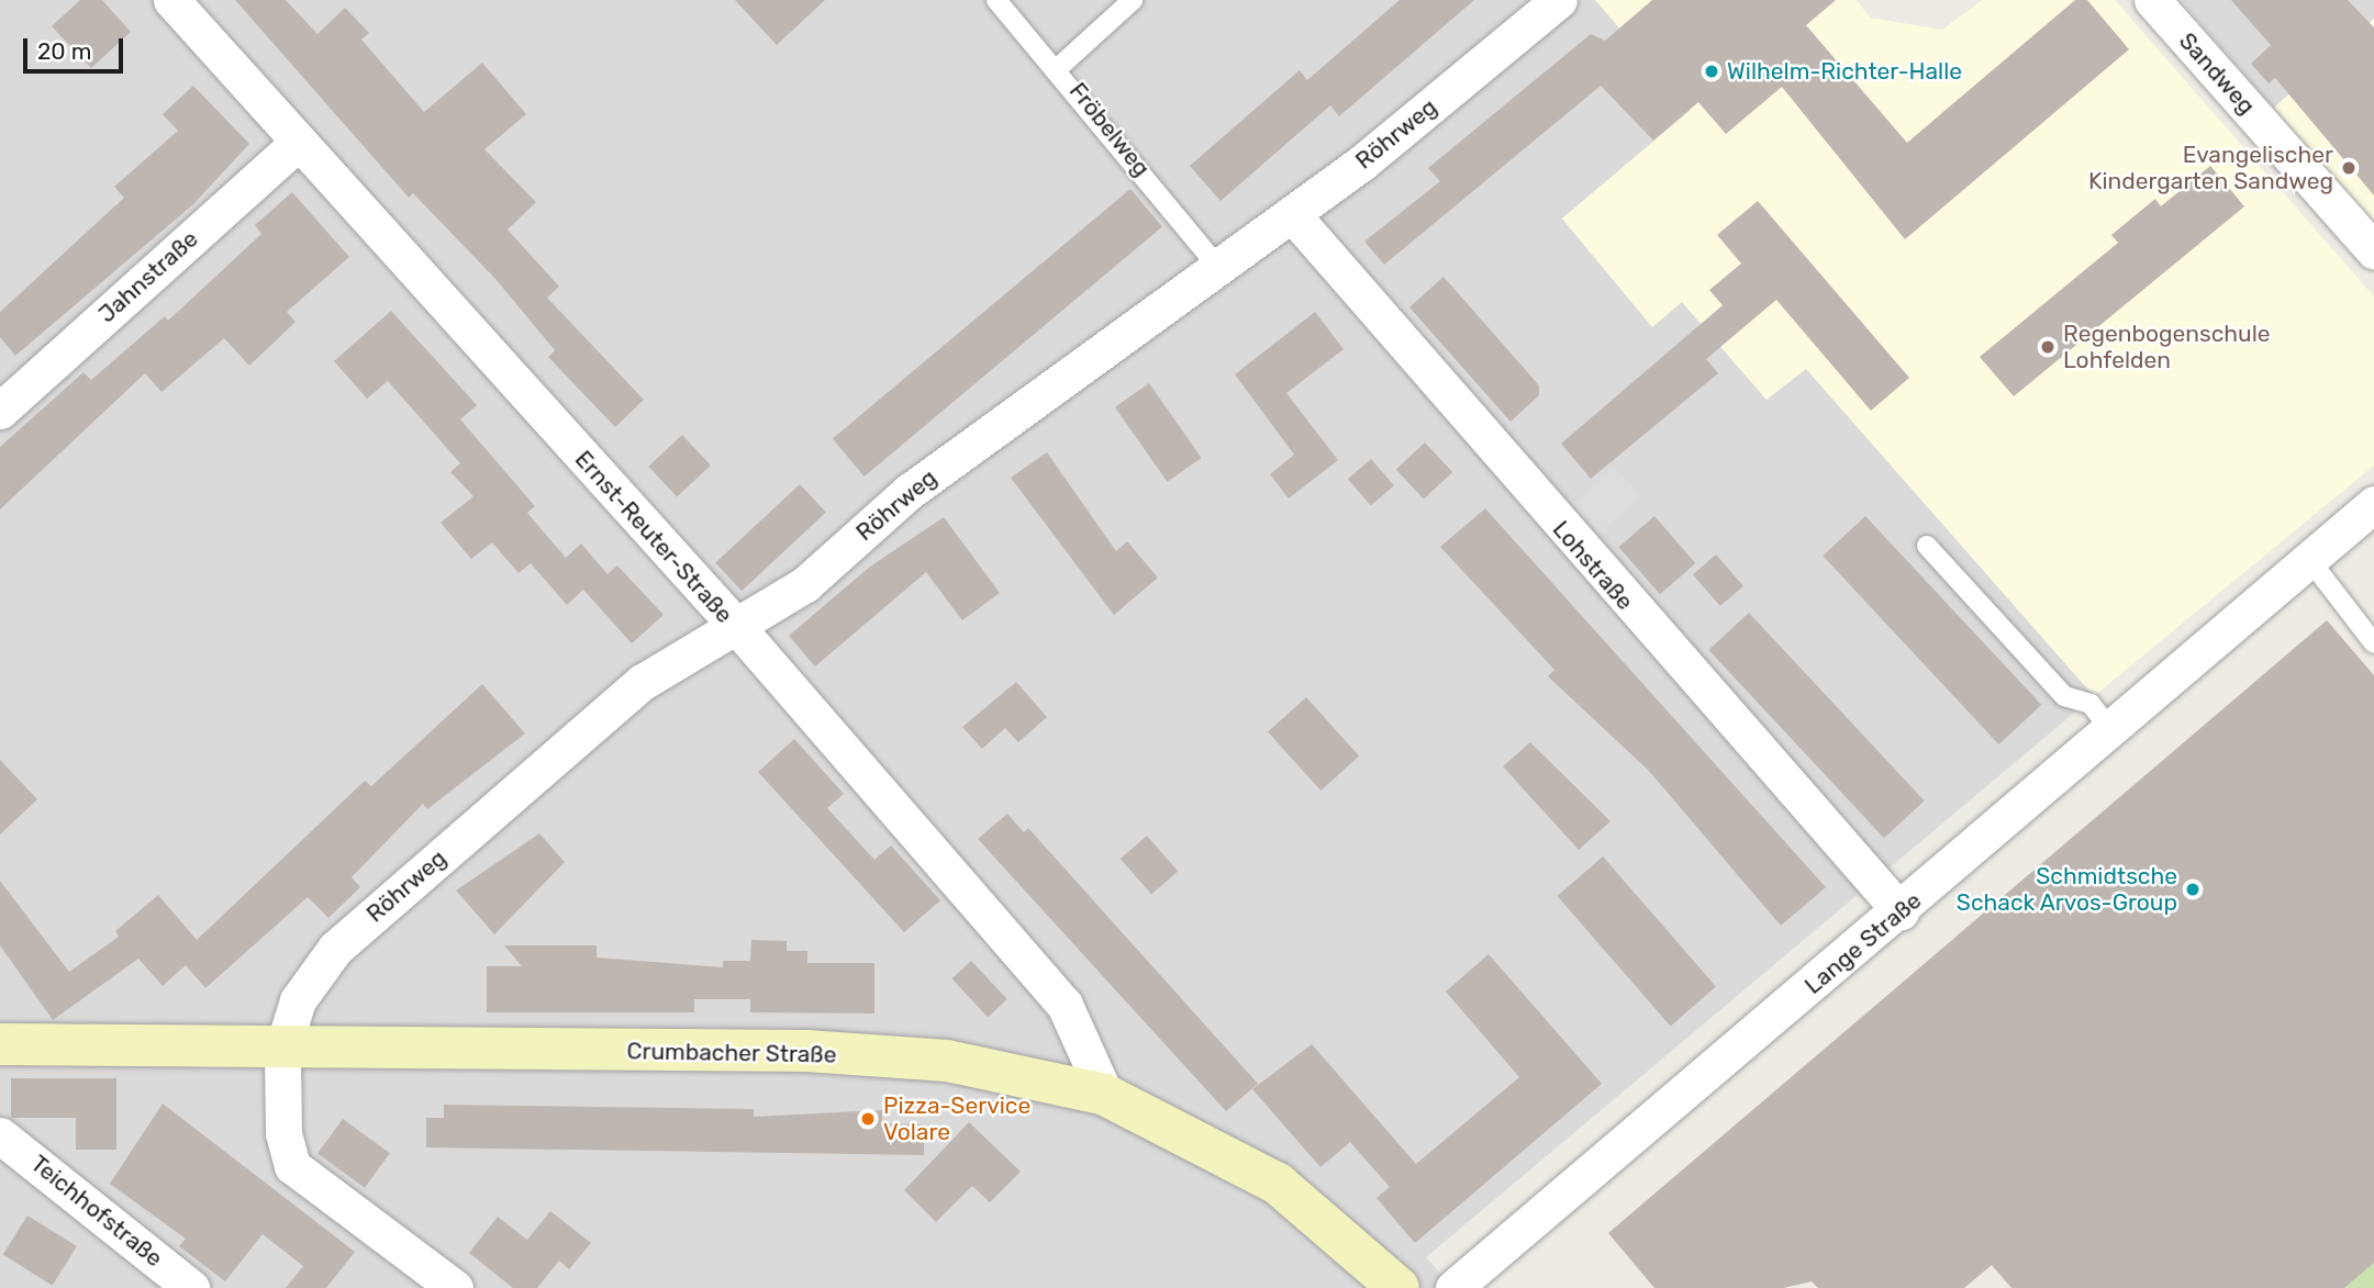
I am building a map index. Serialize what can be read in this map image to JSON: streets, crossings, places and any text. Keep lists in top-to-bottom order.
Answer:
{
  "streets": {
    "main road": ["Crumbacher Straße"],
    "street": [
      "Sandweg",
      "Röhrweg",
      "Jahnstraße",
      "Ernst-Reuter-Straße",
      "Lohstraße",
      "Lange Straße",
      "Teichhofstraße"
    ],
    "lane": ["Fröbelweg"]
  },
  "crossings": [
    ["Fröbelweg", "Röhrweg"],
    ["Röhrweg", "Ernst-Reuter-Straße"],
    ["Röhrweg", "Lohstraße"],
    ["Röhrweg", "Crumbacher Straße"],
    ["Jahnstraße", "Ernst-Reuter-Straße"],
    ["Ernst-Reuter-Straße", "Crumbacher Straße"],
    ["Lohstraße", "Lange Straße"]
  ],
  "places": [
    "Wilhelm-Richter-Halle",
    "Evangelischer Kindergarten Sandweg",
    "Regenbogenschule Lohfelden",
    "Schmidtsche Schack Arvos-Group",
    "Pizza-Service Volare"
  ],
  "scale_bar": "20 m"
}
